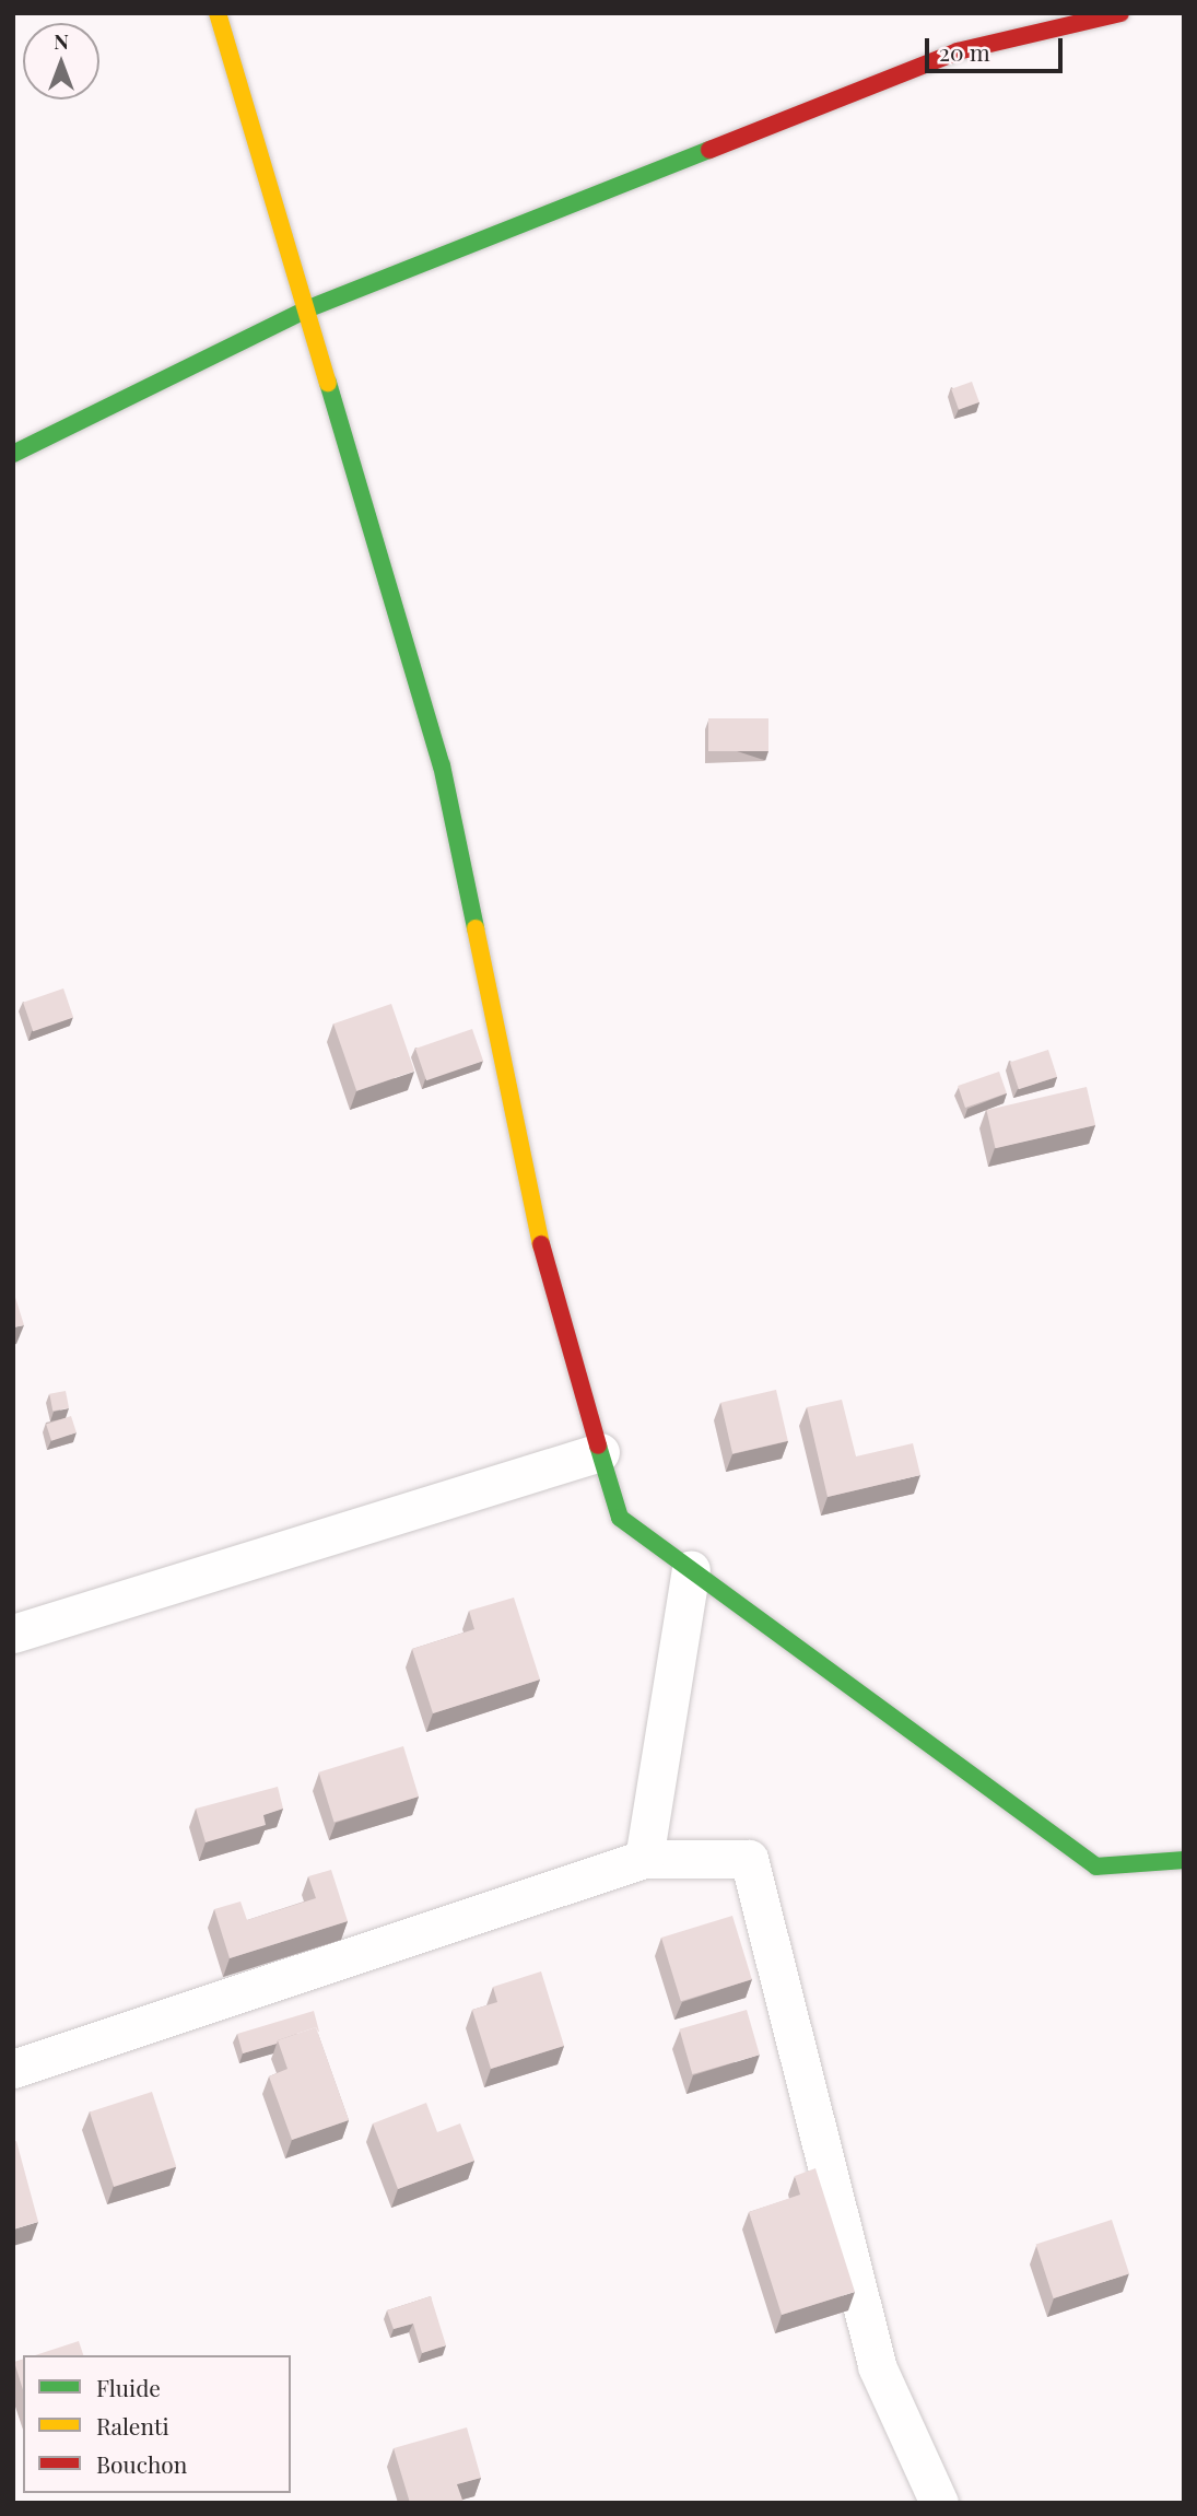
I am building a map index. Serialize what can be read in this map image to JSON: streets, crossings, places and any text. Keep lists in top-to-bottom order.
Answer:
{
  "legend": ["Fluide", "Ralenti", "Bouchon"],
  "scale_bar": "20 m",
  "north": "top"
}
